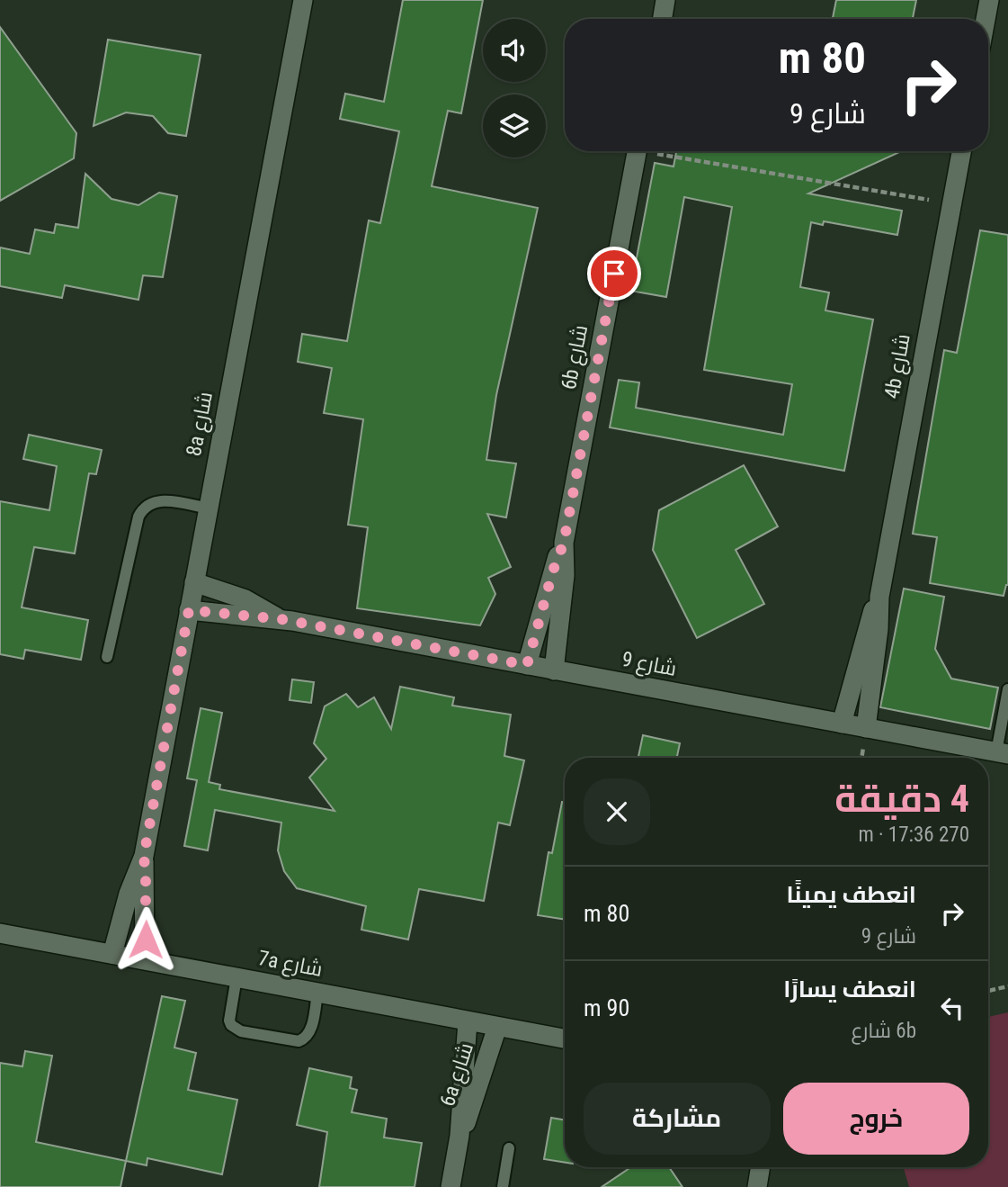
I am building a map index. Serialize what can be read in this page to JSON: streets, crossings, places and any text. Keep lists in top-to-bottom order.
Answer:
{
  "streets": {
    "street": [
      "6b شارع",
      "4b شارع",
      "8a شارع",
      "شارع 9",
      "7a شارع",
      "6a شارع"
    ]
  },
  "crossings": [
    ["6b شارع", "شارع 9"],
    ["4b شارع", "شارع 9"],
    ["8a شارع", "شارع 9"],
    ["8a شارع", "7a شارع"],
    ["7a شارع", "6a شارع"]
  ],
  "page": {
    "turn": ["80 m", "شارع 9"],
    "heading": ["4 دقيقة", "270 m · 17:36"],
    "list": [
      {
        "name": "انعطف يمينًا",
        "note": "شارع 9",
        "value": "80 m"
      },
      {
        "name": "انعطف يسارًا",
        "note": "6b شارع",
        "value": "90 m"
      }
    ],
    "buttons": ["خروج", "مشاركة"]
  }
}
